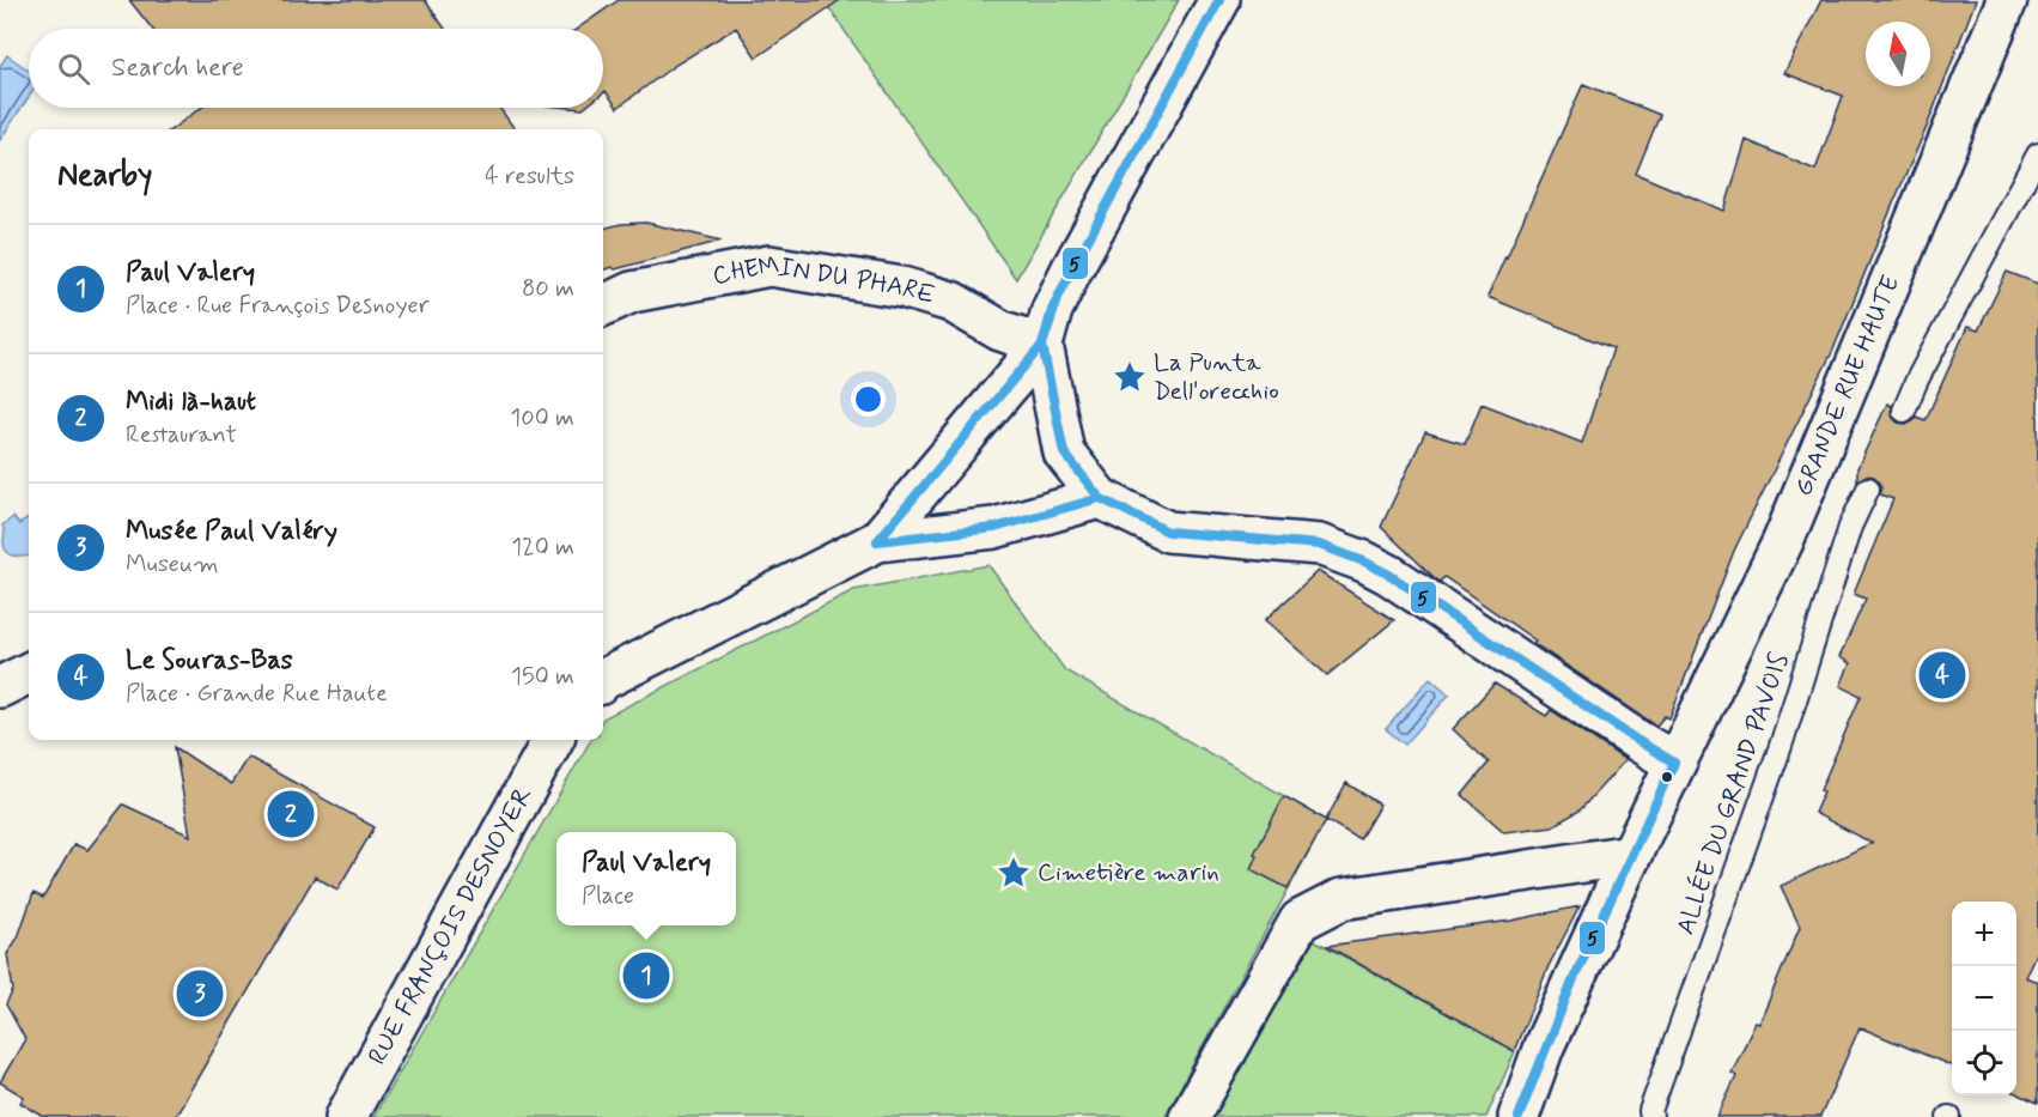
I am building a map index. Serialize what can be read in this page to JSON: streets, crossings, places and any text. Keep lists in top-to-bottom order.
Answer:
{
  "streets": {
    "street": ["CHEMIN DU PHARE", "GRANDE RUE HAUTE", "RUE FRANÇOIS DESNOYER"],
    "lane": ["ALLÉE DU GRAND PAVOIS"]
  },
  "places": {
    "place": ["La Punta Dell'orecchio", "Cimetière marin"]
  },
  "lines": ["transit line 5"],
  "north": "top",
  "page": {
    "search": "Search here",
    "heading": ["Nearby", "4 results"],
    "list": [
      {
        "mark": "1",
        "name": "Paul Valery",
        "note": "Place · Rue François Desnoyer",
        "value": "80 m"
      },
      {
        "mark": "2",
        "name": "Midi là-haut",
        "note": "Restaurant",
        "value": "100 m"
      },
      {
        "mark": "3",
        "name": "Musée Paul Valéry",
        "note": "Museum",
        "value": "120 m"
      },
      {
        "mark": "4",
        "name": "Le Souras-Bas",
        "note": "Place · Grande Rue Haute",
        "value": "150 m"
      }
    ],
    "pins": [
      "4",
      "2",
      "1",
      "3"
    ],
    "popup": ["Paul Valery", "Place"],
    "map_buttons": ["+", "−"]
  }
}
